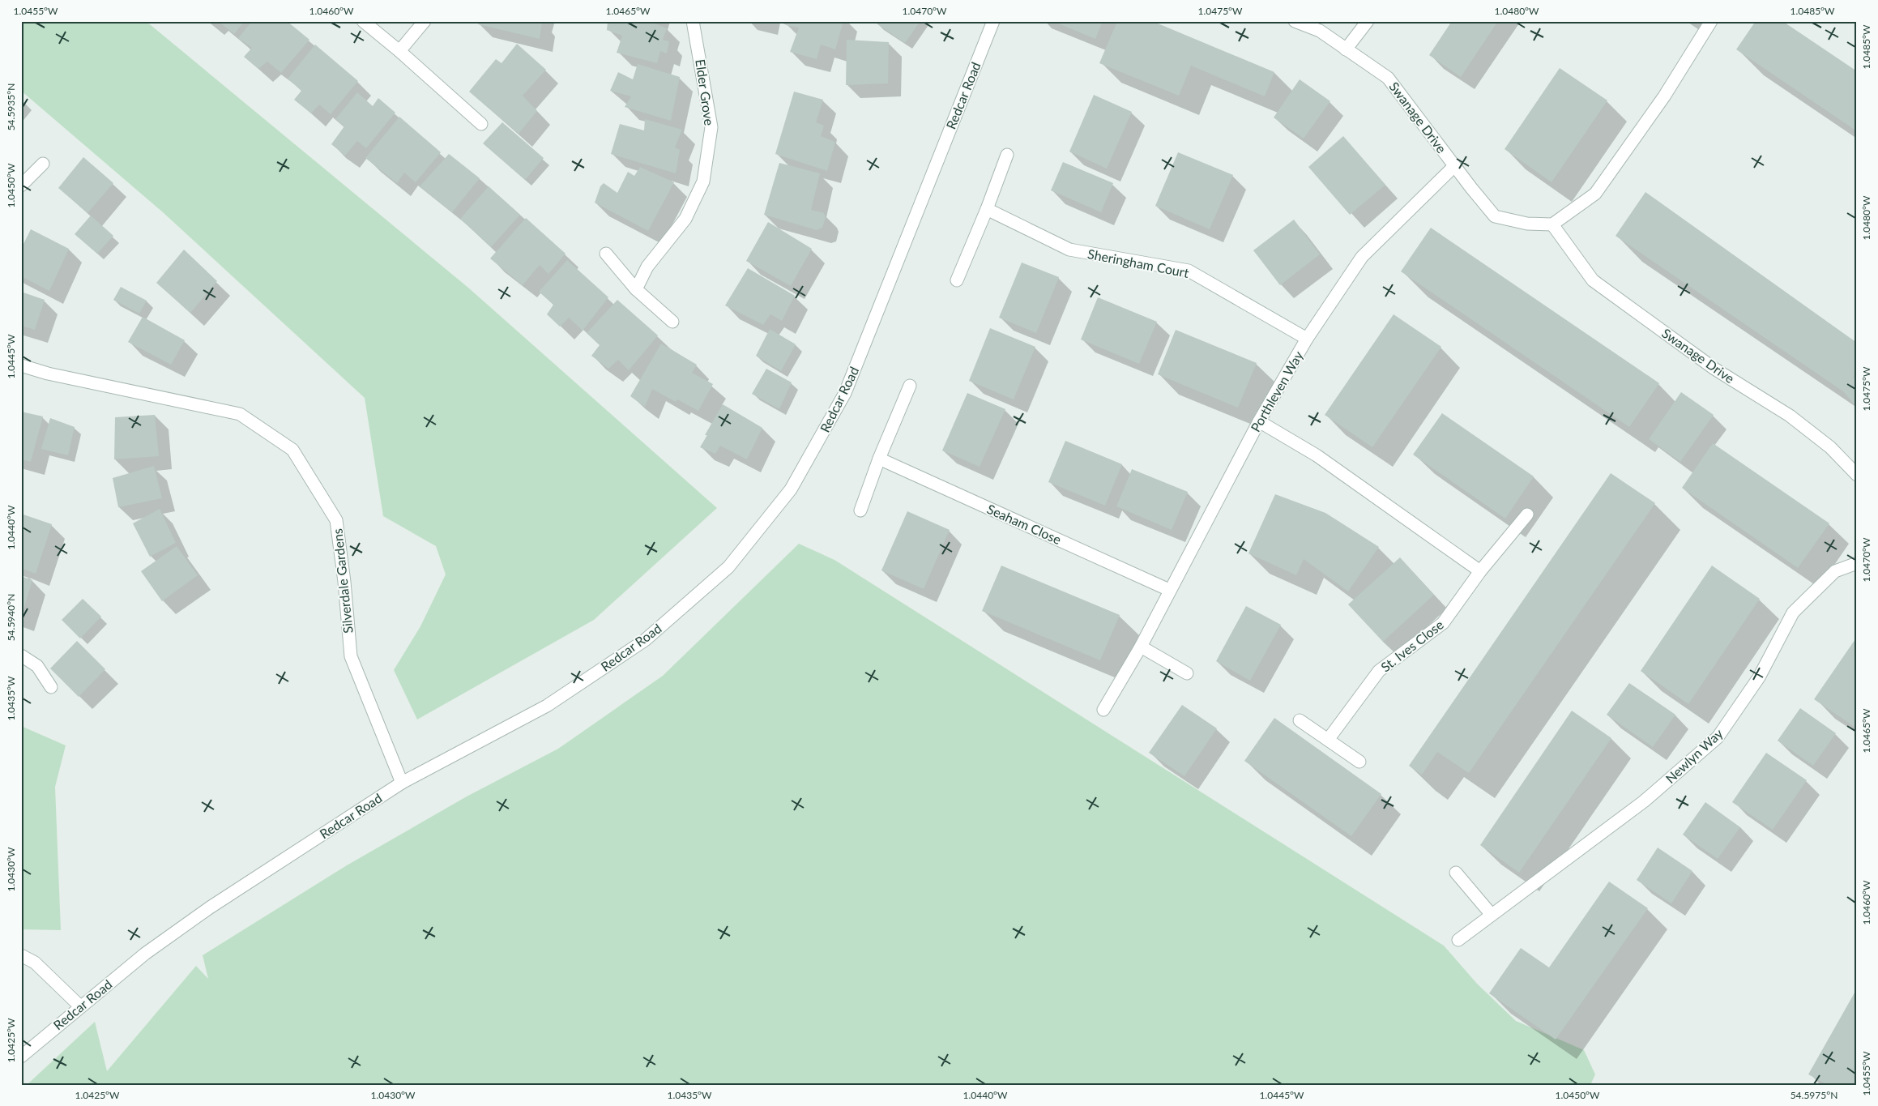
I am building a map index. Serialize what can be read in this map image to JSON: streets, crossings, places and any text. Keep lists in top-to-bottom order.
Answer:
{
  "streets": {
    "street": [
      "Elder Grove",
      "Redcar Road",
      "Swanage Drive",
      "Sheringham Court",
      "Porthleven Way",
      "Seaham Close",
      "Silverdale Gardens",
      "St. Ives Close",
      "Newlyn Way"
    ]
  },
  "crossings": [
    ["Redcar Road", "Silverdale Gardens"],
    ["Swanage Drive", "Porthleven Way"],
    ["Sheringham Court", "Porthleven Way"],
    ["Porthleven Way", "Seaham Close"]
  ],
  "coordinates": [
    "1.0455°W",
    "1.0460°W",
    "1.0465°W",
    "1.0470°W",
    "1.0475°W",
    "1.0480°W",
    "1.0485°W",
    "54.5935°N",
    "1.0450°W",
    "1.0445°W",
    "1.0440°W",
    "54.5940°N",
    "1.0435°W",
    "1.0430°W",
    "1.0425°W",
    "54.5975°N"
  ]
}
